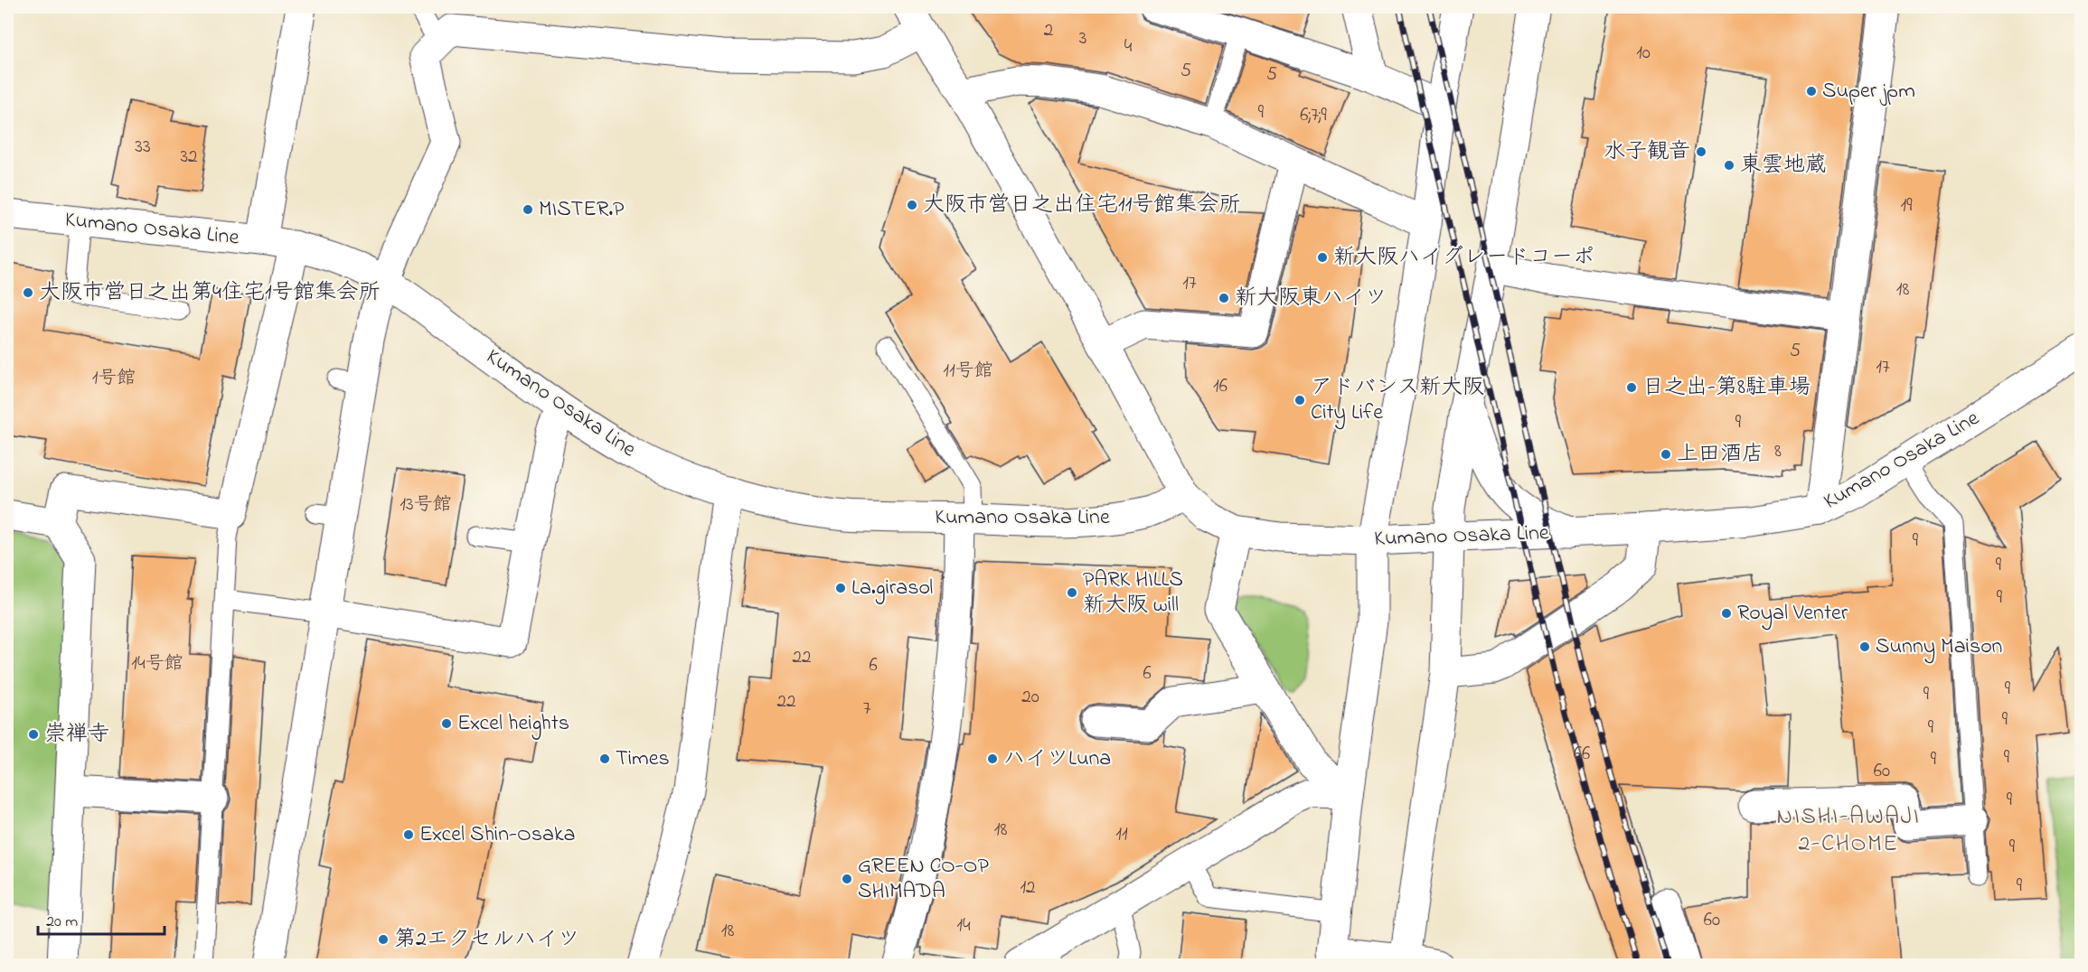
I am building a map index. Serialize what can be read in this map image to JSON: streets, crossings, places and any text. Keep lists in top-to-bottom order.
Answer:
{
  "streets": {
    "street": ["Kumano Osaka Line"]
  },
  "districts": ["NISHI-AWAJI 2-CHOME"],
  "places": [
    "Super jpm",
    "水子観音",
    "東雲地蔵",
    "大阪市営日之出住宅11号館集会所",
    "MISTER.P",
    "新大阪ハイグレードコーポ",
    "大阪市営日之出第4住宅1号館集会所",
    "新大阪東ハイツ",
    "日之出-第8駐車場",
    "アドバンス新大阪 City Life",
    "上田酒店",
    "La.girasol",
    "PARK HILLS 新大阪 will",
    "Royal Venter",
    "Sunny Maison",
    "Excel heights",
    "崇禅寺",
    "Times",
    "ハイツLuna",
    "Excel Shin-Osaka",
    "GREEN CO-OP SHIMADA",
    "第2エクセルハイツ"
  ],
  "house_numbers": [
    "2",
    "3",
    "4",
    "10",
    "5",
    "5",
    "9",
    "6;7;9",
    "33",
    "32",
    "19",
    "17",
    "18",
    "5",
    "17",
    "11号館",
    "1号館",
    "16",
    "9",
    "8",
    "13号館",
    "9",
    "9",
    "9",
    "22",
    "14号館",
    "6",
    "6",
    "9",
    "9",
    "20",
    "22",
    "7",
    "9",
    "9",
    "66",
    "9",
    "9",
    "60",
    "9",
    "18",
    "11",
    "9",
    "9",
    "12",
    "60",
    "14",
    "18"
  ],
  "scale_bar": "20 m"
}
